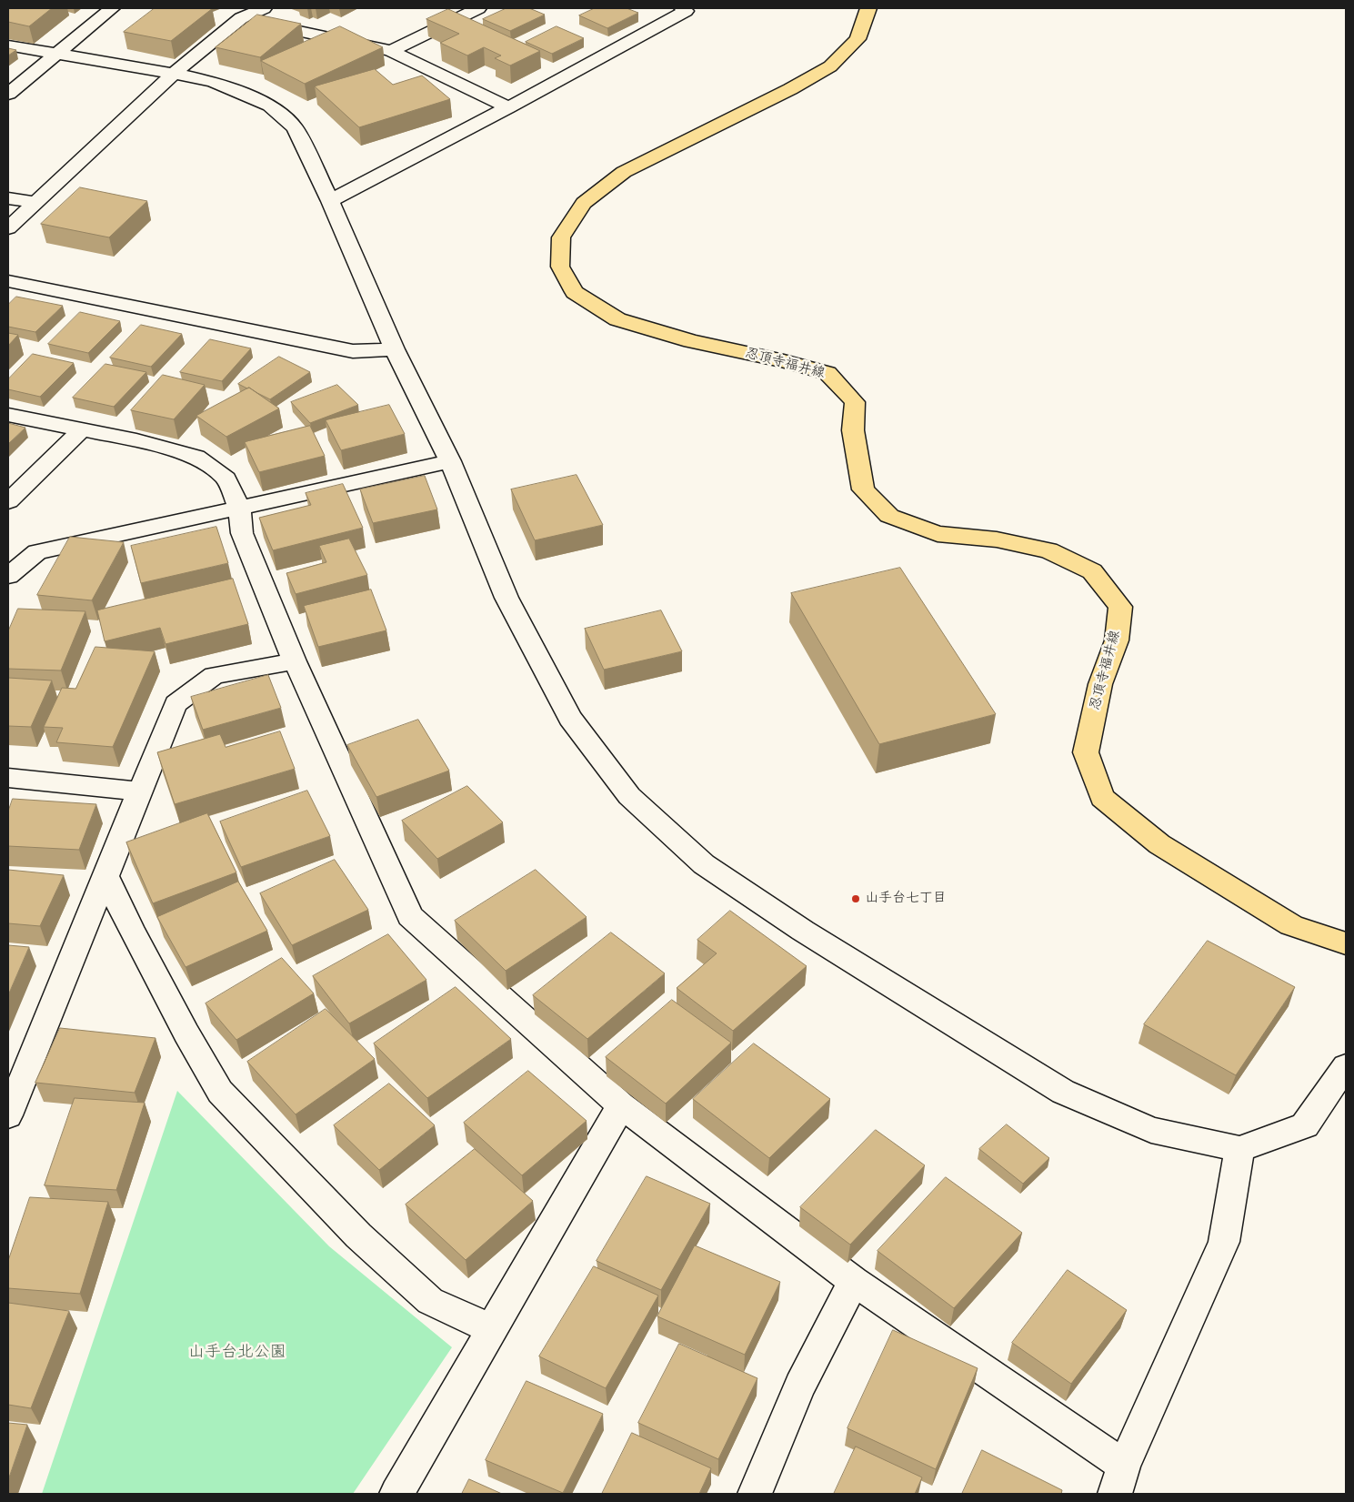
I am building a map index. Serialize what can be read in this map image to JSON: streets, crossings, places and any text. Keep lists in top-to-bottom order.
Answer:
{
  "streets": {
    "main road": ["忍頂寺福井線"]
  },
  "parks": ["山手台北公園"],
  "places": ["山手台七丁目"]
}
